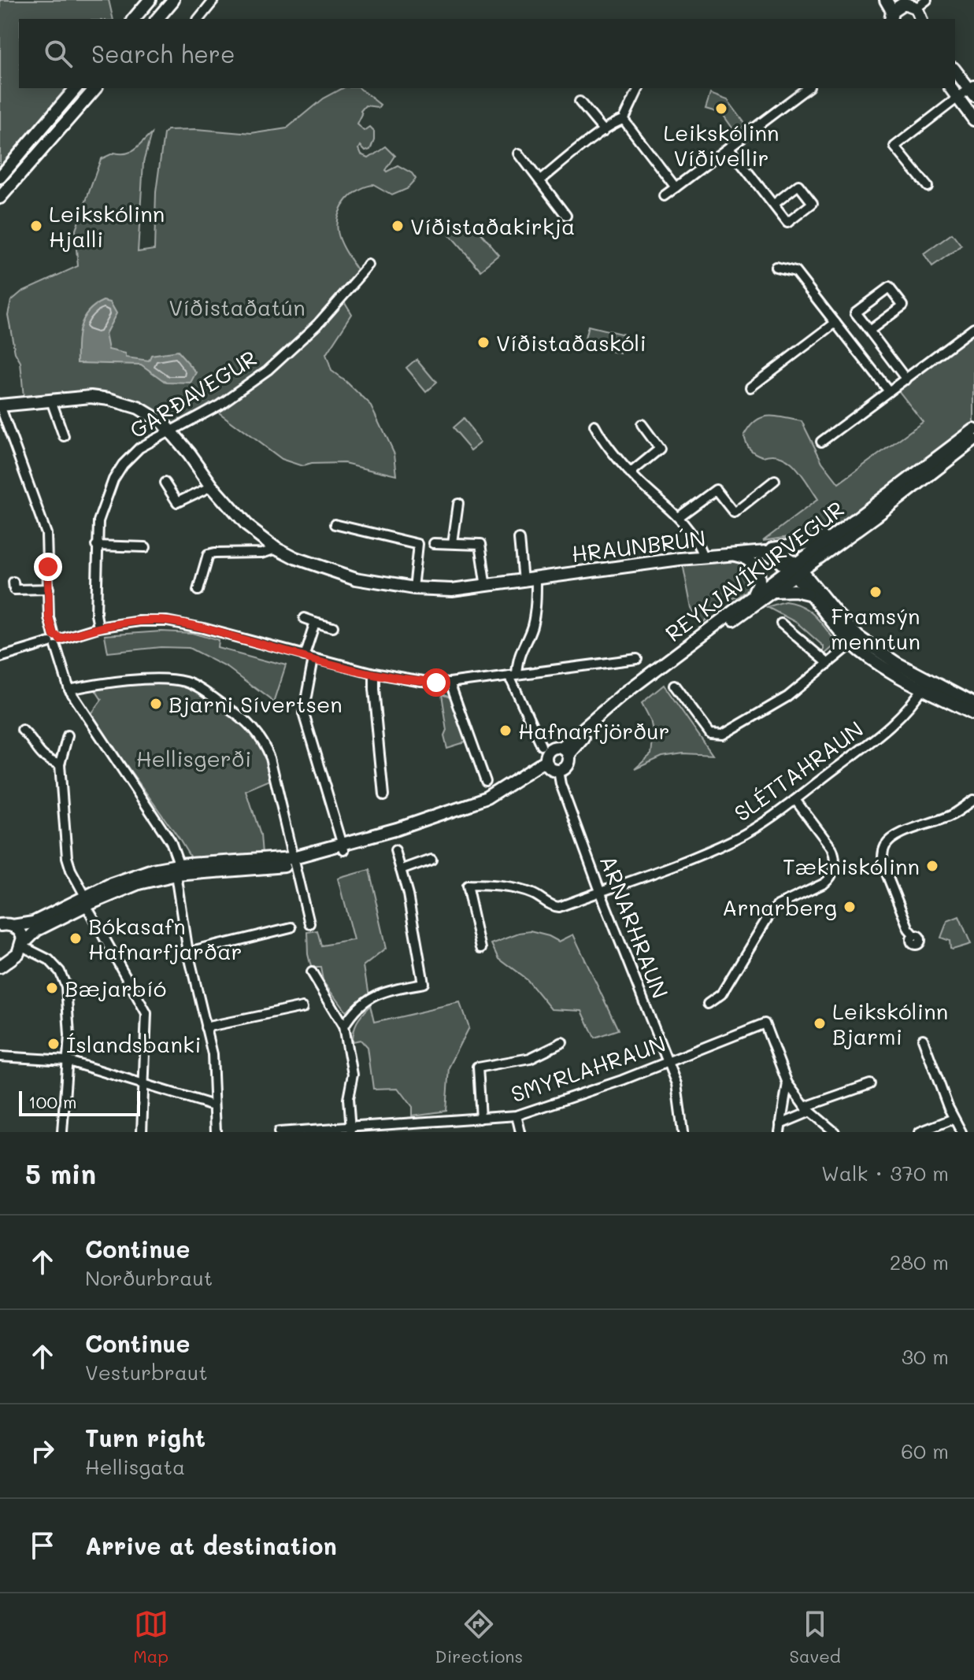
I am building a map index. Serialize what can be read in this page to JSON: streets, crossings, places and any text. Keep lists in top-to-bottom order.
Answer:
{
  "streets": {
    "main road": ["HRAUNBRÚN", "REYKJAVÍKURVEGUR"],
    "street": [
      "GARÐAVEGUR",
      "SLÉTTAHRAUN",
      "ARNARHRAUN",
      "SMYRLAHRAUN"
    ]
  },
  "crossings": [
    ["GARÐAVEGUR", "HRAUNBRÚN"],
    ["HRAUNBRÚN", "REYKJAVÍKURVEGUR"],
    ["SLÉTTAHRAUN", "ARNARHRAUN"],
    ["ARNARHRAUN", "SMYRLAHRAUN"]
  ],
  "parks": ["Víðistaðatún", "Hellisgerði"],
  "places": [
    "Leikskólinn Víðivellir",
    "Leikskólinn Hjalli",
    "Víðistaðakirkja",
    "Víðistaðaskóli",
    "Framsýn menntun",
    "Bjarni Sívertsen",
    "Hafnarfjörður",
    "Tækniskólinn",
    "Arnarberg",
    "Bókasafn Hafnarfjarðar",
    "Bæjarbíó",
    "Leikskólinn Bjarmi",
    "Íslandsbanki"
  ],
  "scale_bar": "100 m",
  "page": {
    "search": "Search here",
    "scale": "100 m",
    "heading": ["5 min", "Walk · 370 m"],
    "list": [
      ["Continue", "Norðurbraut", "280 m"],
      ["Continue", "Vesturbraut", "30 m"],
      ["Turn right", "Hellisgata", "60 m"],
      "Arrive at destination"
    ],
    "nav": ["Map", "Directions", "Saved"]
  }
}
